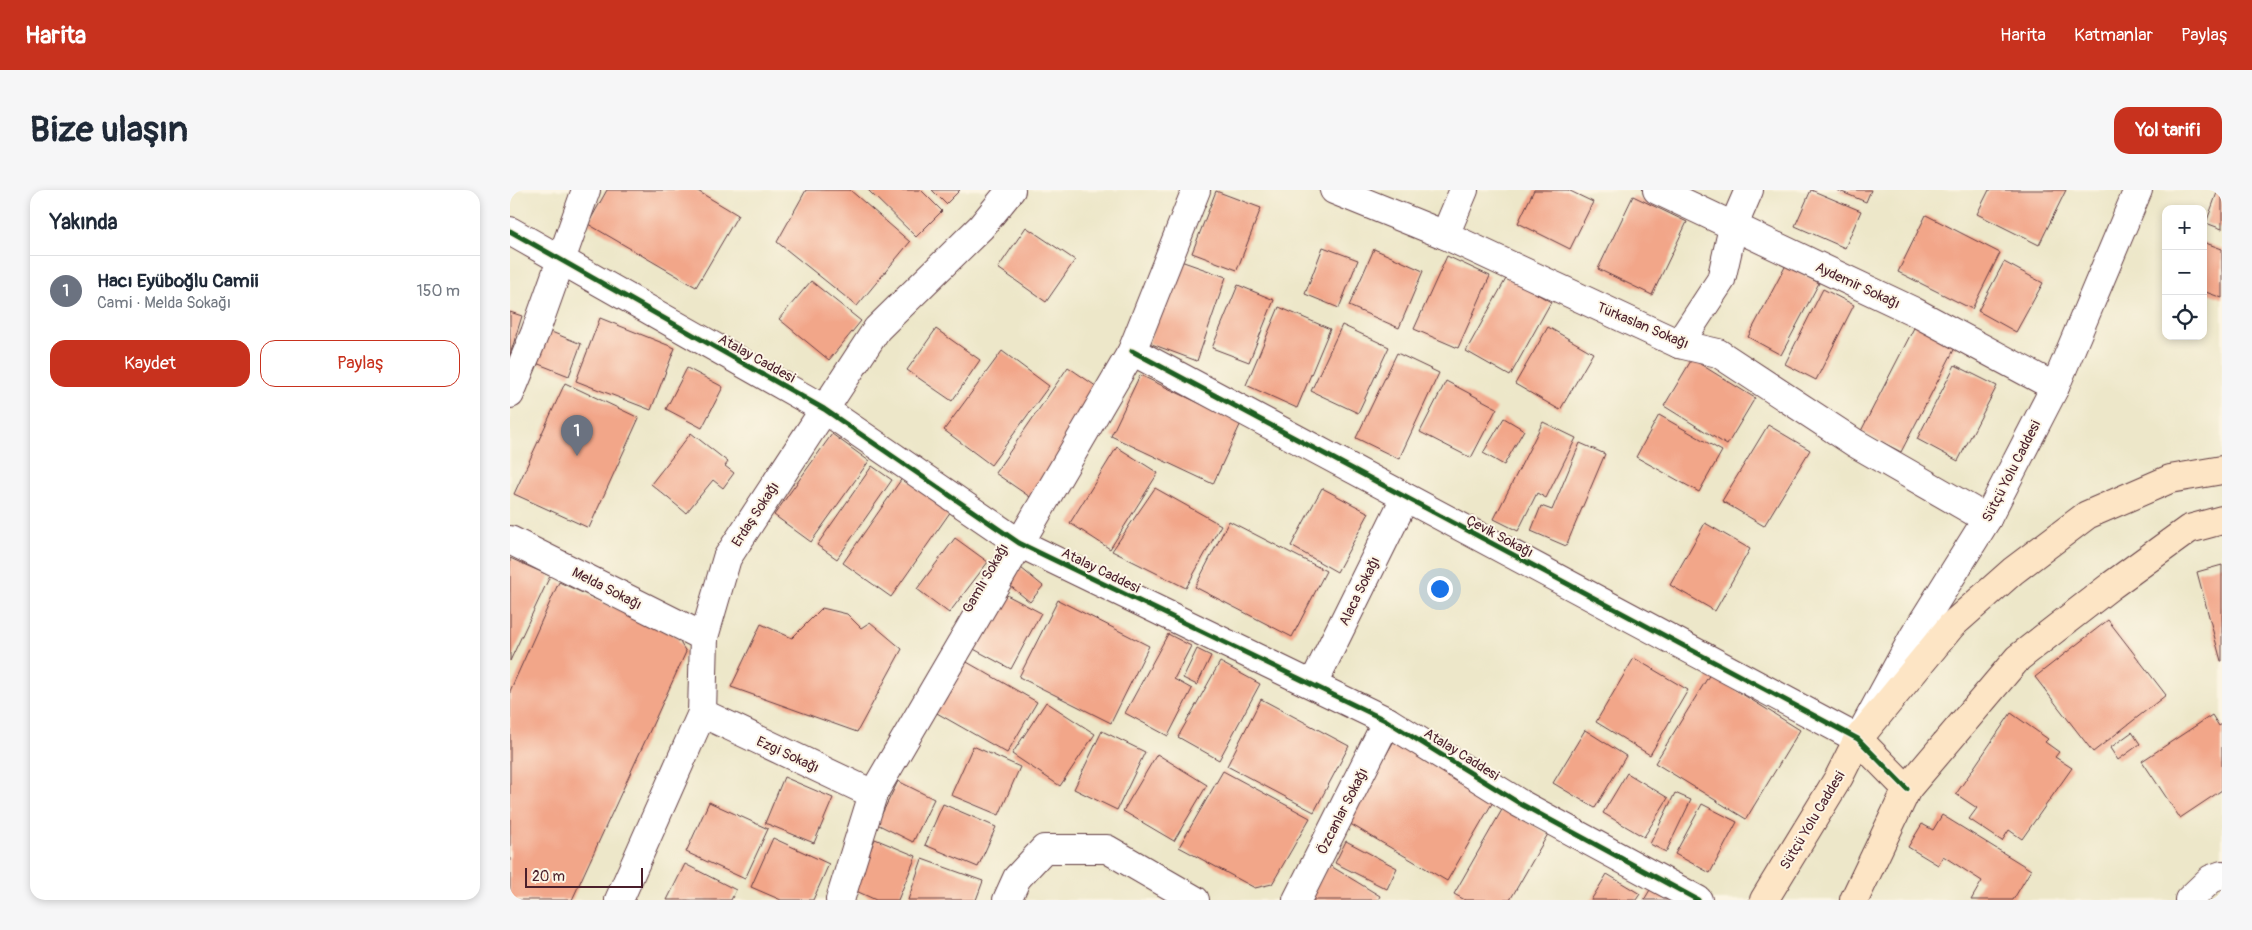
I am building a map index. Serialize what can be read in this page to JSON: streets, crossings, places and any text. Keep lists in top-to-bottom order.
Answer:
{
  "streets": {
    "street": [
      "Aydemir Sokağı",
      "Türkaslan Sokağı",
      "Atalay Caddesi",
      "Sütçü Yolu Caddesi",
      "Erdaş Sokağı",
      "Çevik Sokağı",
      "Gamlı Sokağı",
      "Melda Sokağı",
      "Alaca Sokağı",
      "Ezgi Sokağı",
      "Özcanlar Sokağı"
    ]
  },
  "crossings": [
    ["Aydemir Sokağı", "Sütçü Yolu Caddesi"],
    ["Türkaslan Sokağı", "Sütçü Yolu Caddesi"],
    ["Atalay Caddesi", "Erdaş Sokağı"],
    ["Atalay Caddesi", "Gamlı Sokağı"],
    ["Atalay Caddesi", "Alaca Sokağı"],
    ["Atalay Caddesi", "Özcanlar Sokağı"],
    ["Sütçü Yolu Caddesi", "Çevik Sokağı"],
    ["Erdaş Sokağı", "Melda Sokağı"],
    ["Erdaş Sokağı", "Ezgi Sokağı"],
    ["Çevik Sokağı", "Gamlı Sokağı"],
    ["Çevik Sokağı", "Alaca Sokağı"],
    ["Gamlı Sokağı", "Ezgi Sokağı"]
  ],
  "scale_bar": "20 m",
  "page": {
    "header": "Harita",
    "nav": ["Harita", "Katmanlar", "Paylaş"],
    "buttons": [
      "Yol tarifi",
      ["Kaydet", "Paylaş"]
    ],
    "title": "Bize ulaşın",
    "heading": "Yakında",
    "map_buttons": ["+", "−"],
    "list": [
      {
        "mark": "1",
        "name": "Hacı Eyüboğlu Camii",
        "note": "Cami · Melda Sokağı",
        "value": "150 m"
      }
    ],
    "pins": "1",
    "scale": "20 m"
  }
}
